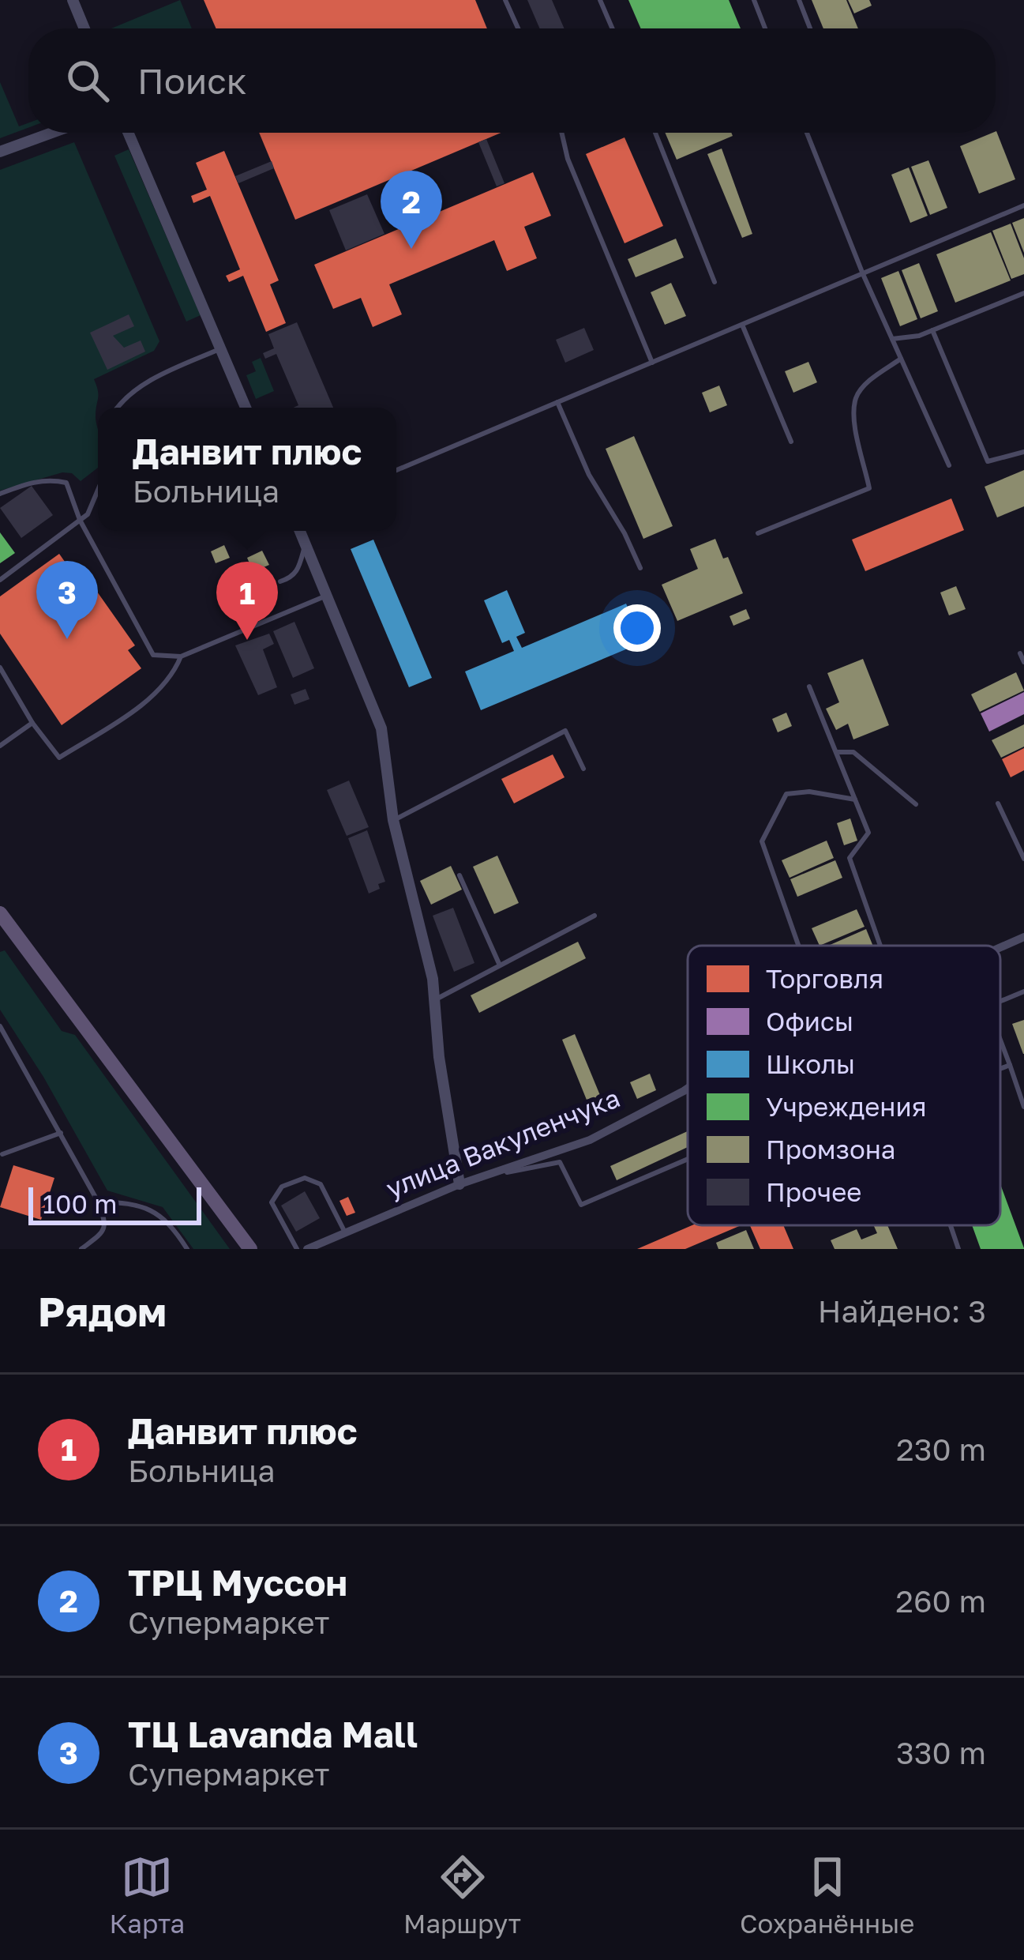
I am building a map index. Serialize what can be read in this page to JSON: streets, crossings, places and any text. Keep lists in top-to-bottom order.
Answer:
{
  "streets": {
    "street": ["улица Вакуленчука"]
  },
  "legend": [
    "Торговля",
    "Офисы",
    "Школы",
    "Учреждения",
    "Промзона",
    "Прочее"
  ],
  "scale_bar": "100 m",
  "page": {
    "search": "Поиск",
    "pins": ["2", "3", "1"],
    "popup": ["Данвит плюс", "Больница"],
    "scale": "100 m",
    "heading": ["Рядом", "Найдено: 3"],
    "list": [
      {
        "mark": "1",
        "name": "Данвит плюс",
        "note": "Больница",
        "value": "230 m"
      },
      {
        "mark": "2",
        "name": "ТРЦ Муссон",
        "note": "Супермаркет",
        "value": "260 m"
      },
      {
        "mark": "3",
        "name": "ТЦ Lavanda Mall",
        "note": "Супермаркет",
        "value": "330 m"
      }
    ],
    "nav": ["Карта", "Маршрут", "Сохранённые"]
  }
}
